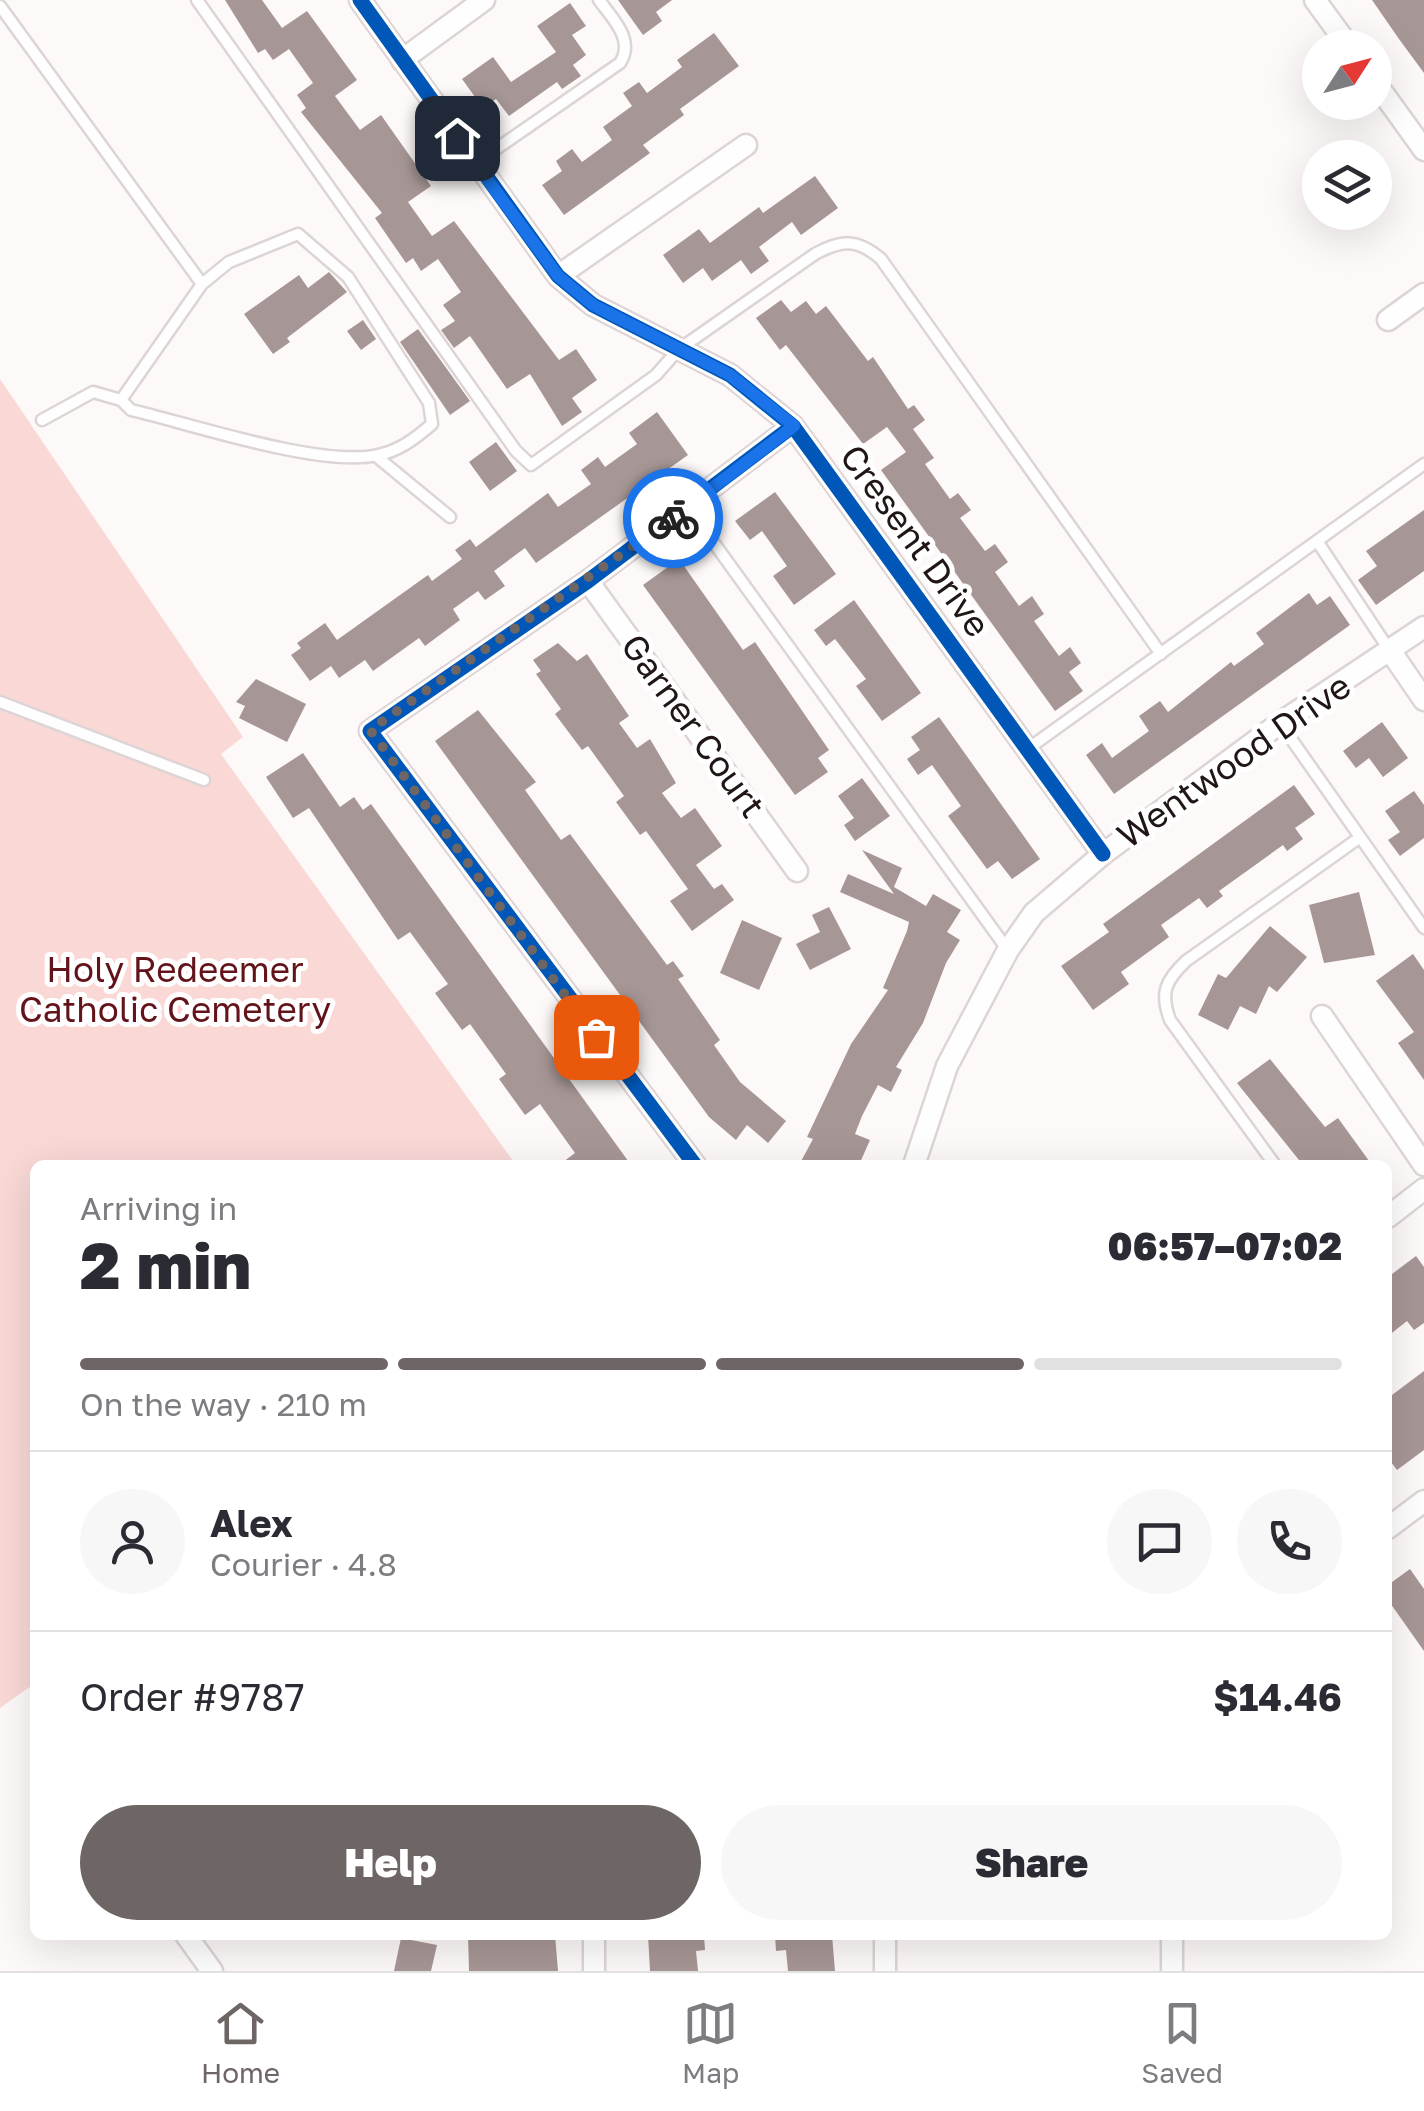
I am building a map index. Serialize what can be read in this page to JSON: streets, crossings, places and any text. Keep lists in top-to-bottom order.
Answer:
{
  "streets": {
    "street": ["Cresent Drive", "Garner Court", "Wentwood Drive"]
  },
  "crossings": [
    ["Cresent Drive", "Wentwood Drive"]
  ],
  "parks": ["Holy Redeemer Catholic Cemetery"],
  "north": "top right",
  "page": {
    "heading": ["2 min", "Arriving in", "06:57–07:02"],
    "panel": [
      "Alex",
      "Courier · 4.8",
      "Order #9787",
      "$14.46"
    ],
    "bar": "On the way · 210 m",
    "buttons": ["Help", "Share"],
    "tabs": ["Home", "Map", "Saved"]
  }
}
